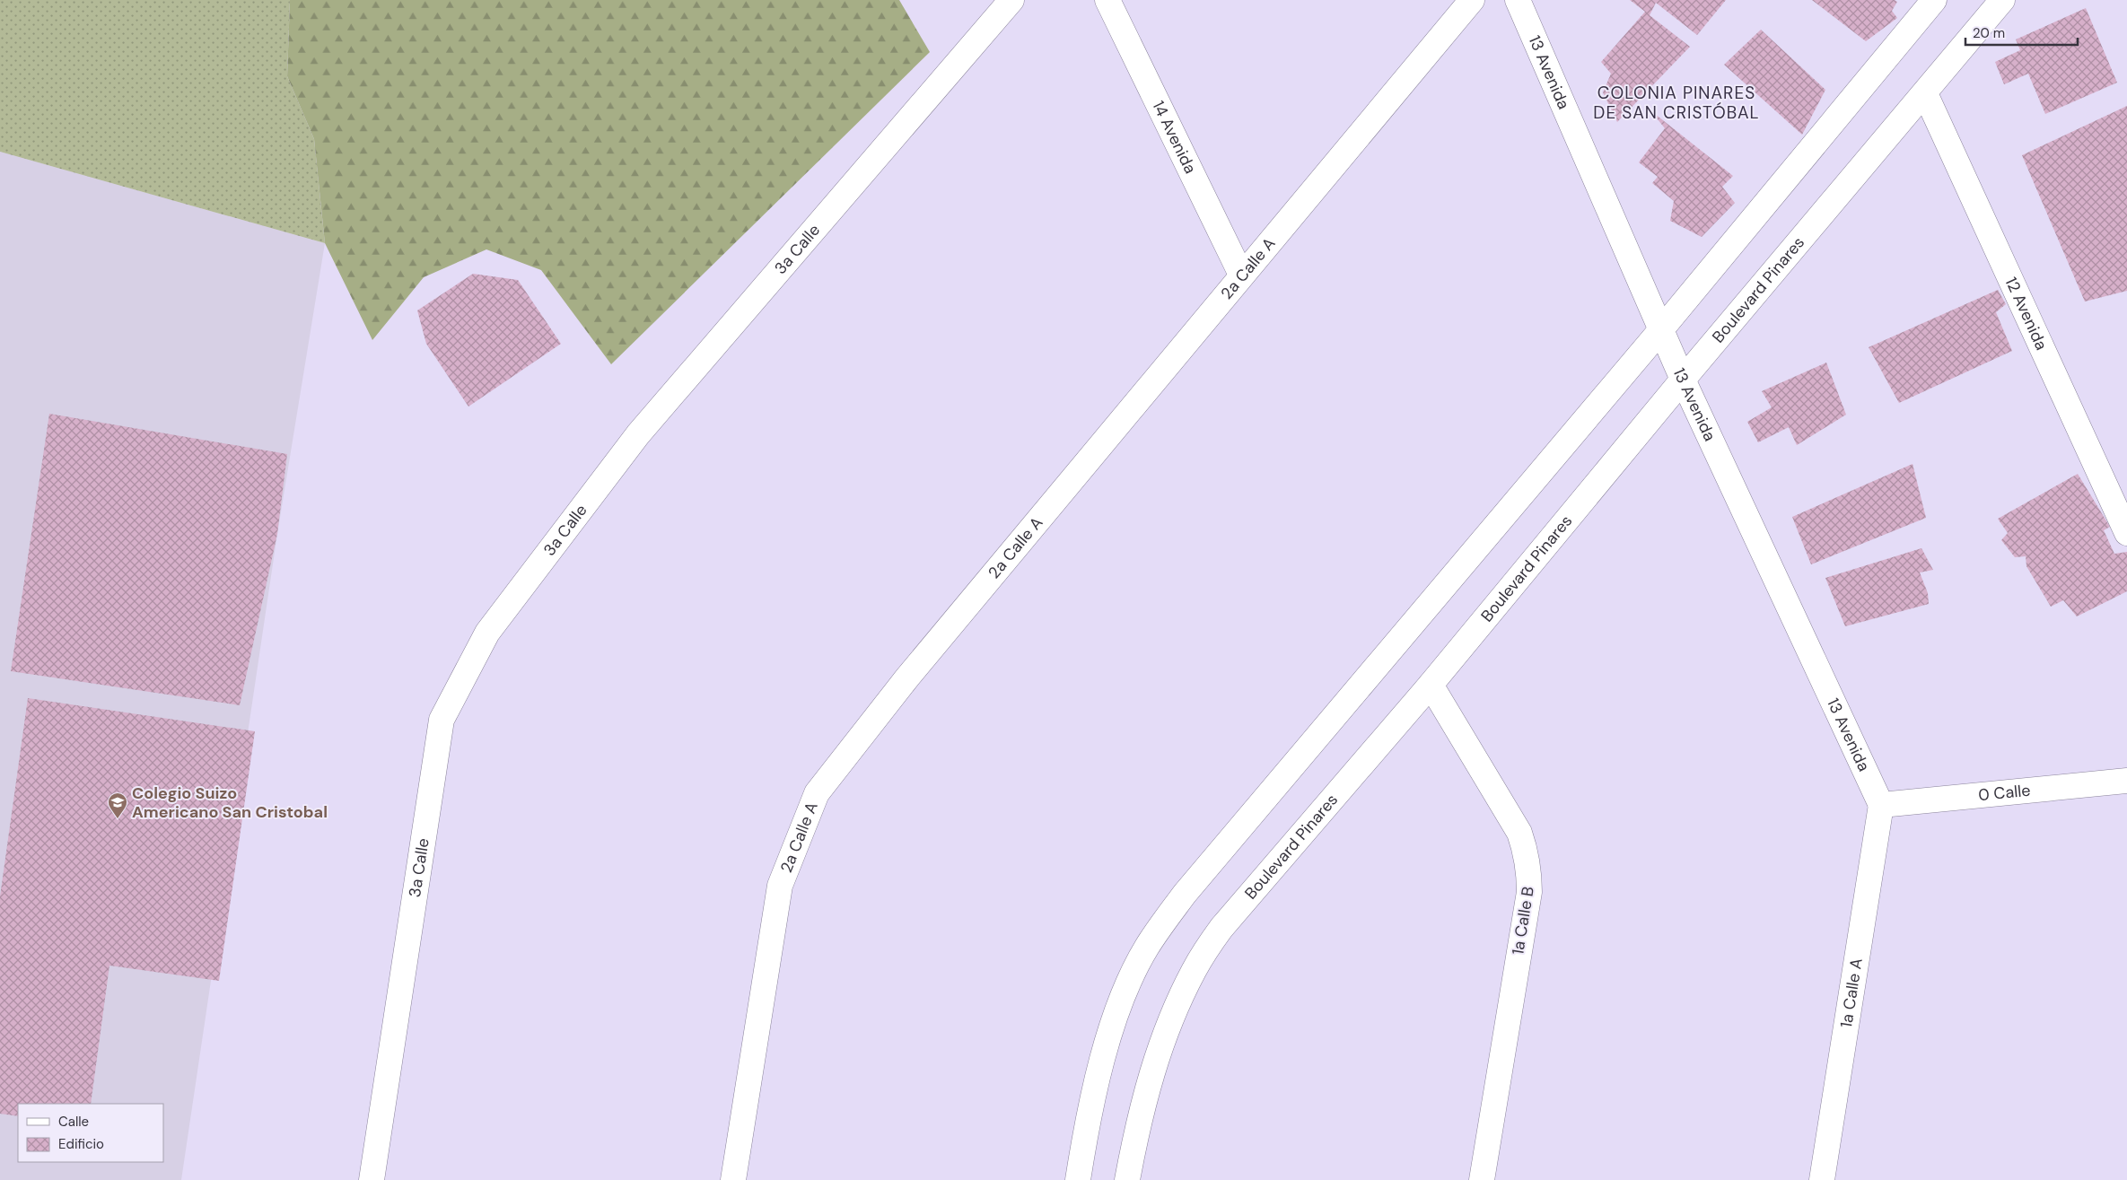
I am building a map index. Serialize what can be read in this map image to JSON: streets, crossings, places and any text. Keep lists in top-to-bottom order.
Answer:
{
  "streets": {
    "street": [
      "13 Avenida",
      "14 Avenida",
      "3a Calle",
      "2a Calle A",
      "Boulevard Pinares",
      "12 Avenida",
      "0 Calle",
      "1a Calle B",
      "1a Calle A"
    ]
  },
  "crossings": [
    ["13 Avenida", "Boulevard Pinares"],
    ["13 Avenida", "0 Calle"],
    ["13 Avenida", "1a Calle A"],
    ["14 Avenida", "2a Calle A"],
    ["Boulevard Pinares", "12 Avenida"],
    ["Boulevard Pinares", "1a Calle B"],
    ["0 Calle", "1a Calle A"]
  ],
  "districts": ["COLONIA PINARES DE SAN CRISTÓBAL"],
  "places": {
    "school or university": ["Colegio Suizo Americano San Cristobal"]
  },
  "legend": ["Calle", "Edificio"],
  "scale_bar": "20 m"
}
